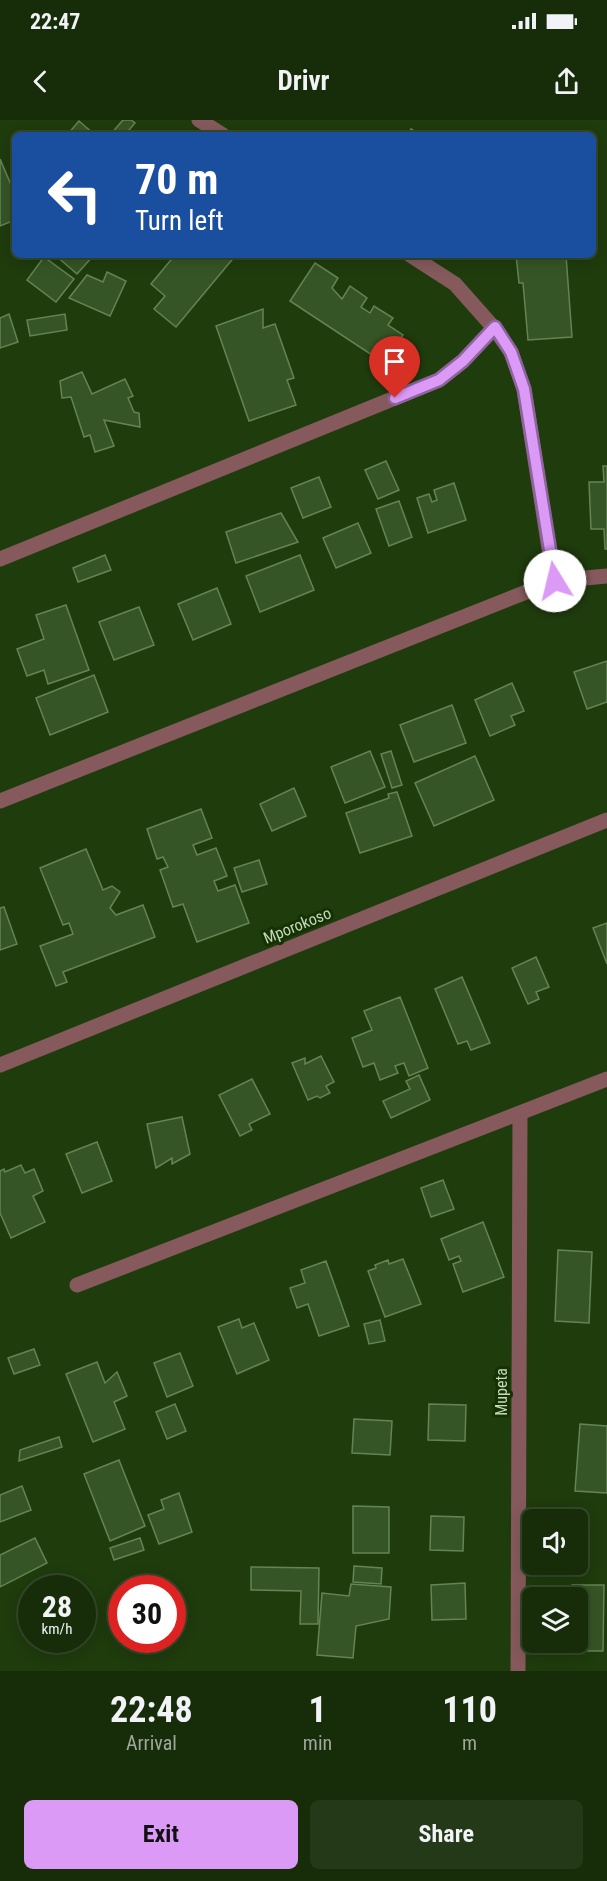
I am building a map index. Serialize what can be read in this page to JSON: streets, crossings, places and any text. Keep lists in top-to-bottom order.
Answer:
{
  "streets": {
    "street": ["Mporokoso", "Mupeta"]
  },
  "page": {
    "status": "22:47",
    "header": "Drivr",
    "turn": ["70 m", "Turn left"],
    "speed": "28 km/h",
    "limit": "30",
    "eta": [
      "22:48",
      "Arrival",
      "1",
      "min",
      "110",
      "m"
    ],
    "buttons": ["Exit", "Share"]
  }
}
